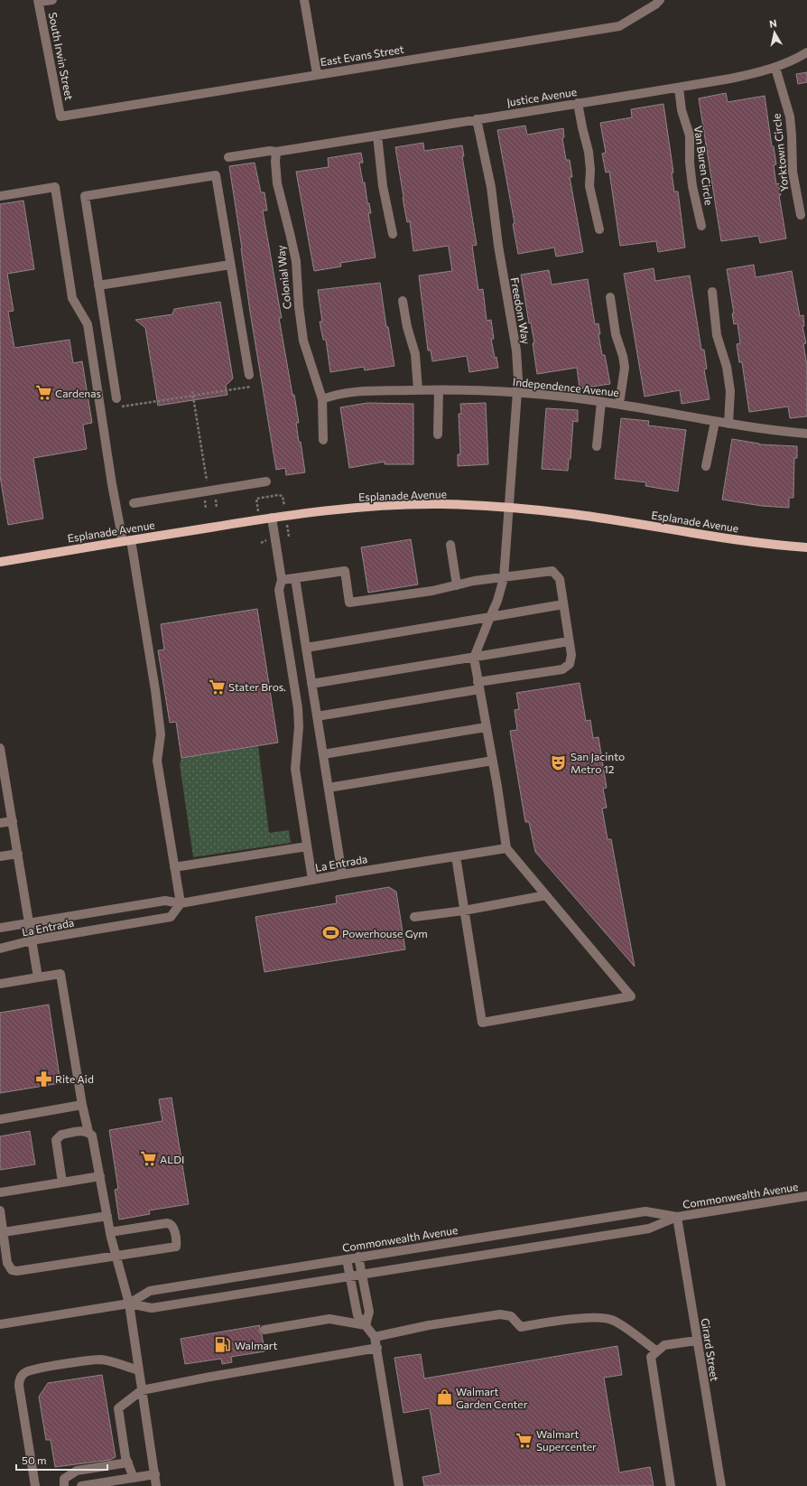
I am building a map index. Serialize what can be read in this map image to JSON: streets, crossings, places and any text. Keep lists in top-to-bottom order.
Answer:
{
  "streets": {
    "main road": ["Esplanade Avenue"],
    "street": [
      "East Evans Street",
      "South Irwin Street",
      "Justice Avenue",
      "Yorktown Circle",
      "Van Buren Circle",
      "Colonial Way",
      "Freedom Way",
      "Independence Avenue",
      "La Entrada",
      "Commonwealth Avenue",
      "Girard Street"
    ]
  },
  "crossings": [
    ["East Evans Street", "South Irwin Street"],
    ["Justice Avenue", "Yorktown Circle"],
    ["Justice Avenue", "Van Buren Circle"],
    ["Justice Avenue", "Colonial Way"],
    ["Justice Avenue", "Freedom Way"],
    ["Colonial Way", "Independence Avenue"],
    ["Freedom Way", "Independence Avenue"],
    ["Freedom Way", "Esplanade Avenue"],
    ["Commonwealth Avenue", "Girard Street"]
  ],
  "places": {
    "supermarket": [
      "Cardenas",
      "Stater Bros.",
      "ALDI",
      "Walmart Supercenter"
    ],
    "theatre": ["San Jacinto Metro 12"],
    "sports": ["Powerhouse Gym"],
    "pharmacy": ["Rite Aid"],
    "fuel station": ["Walmart"],
    "shop": ["Walmart Garden Center"]
  },
  "scale_bar": "50 m",
  "north": "top"
}
